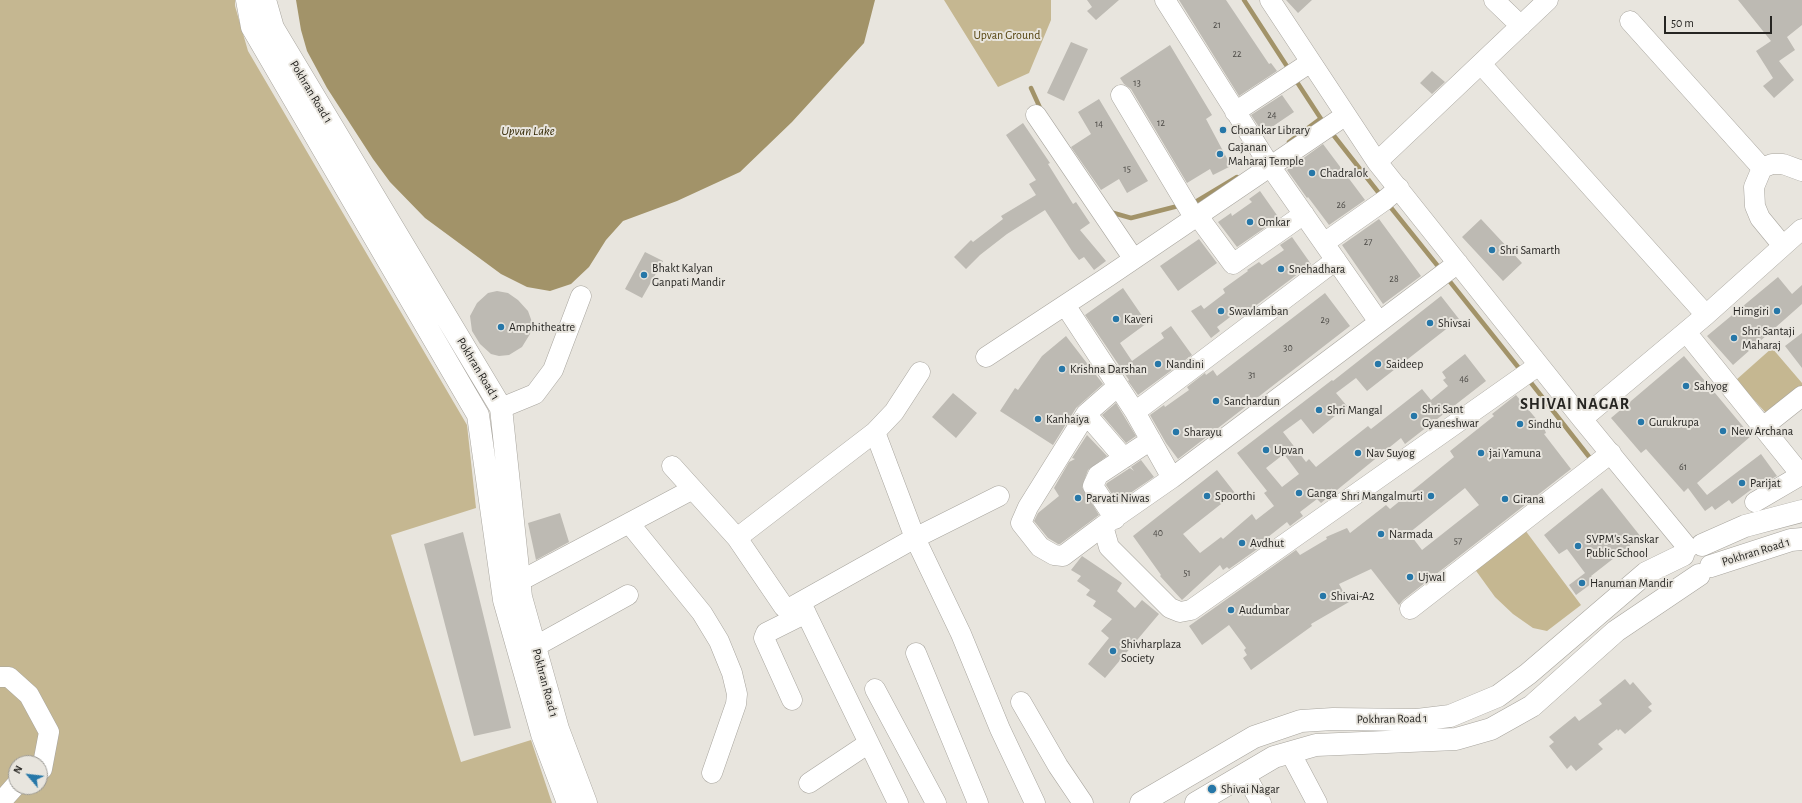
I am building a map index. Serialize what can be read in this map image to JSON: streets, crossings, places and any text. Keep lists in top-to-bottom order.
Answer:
{
  "streets": {
    "main road": ["Pokhran Road 1"]
  },
  "districts": ["SHIVAI NAGAR"],
  "water": ["Upvan Lake"],
  "parks": ["Upvan Ground"],
  "places": [
    "Choankar Library",
    "Gajanan Maharaj Temple",
    "Chadralok",
    "Omkar",
    "Shri Samarth",
    "Snehadhara",
    "Bhakt Kalyan Ganpati Mandir",
    "Swavlamban",
    "Himgiri",
    "Kaveri",
    "Shivsai",
    "Amphitheatre",
    "Shri Santaji Maharaj",
    "Nandini",
    "Saideep",
    "Krishna Darshan",
    "Sahyog",
    "Sanchardun",
    "Shri Mangal",
    "Shri Sant Gyaneshwar",
    "Kanhaiya",
    "Gurukrupa",
    "Sindhu",
    "New Archana",
    "Sharayu",
    "Upvan",
    "Nav Suyog",
    "jai Yamuna",
    "Parijat",
    "Ganga",
    "Spoorthi",
    "Shri Mangalmurti",
    "Parvati Niwas",
    "Girana",
    "Narmada",
    "Avdhut",
    "SVPM's Sanskar Public School",
    "Ujwal",
    "Hanuman Mandir",
    "Shivai-A2",
    "Audumbar",
    "Shivharplaza Society",
    "Shivai Nagar"
  ],
  "house_numbers": [
    "21",
    "22",
    "13",
    "24",
    "12",
    "14",
    "15",
    "26",
    "27",
    "28",
    "29",
    "30",
    "31",
    "46",
    "61",
    "40",
    "57",
    "51"
  ],
  "scale_bar": "50 m",
  "north": "top left"
}
